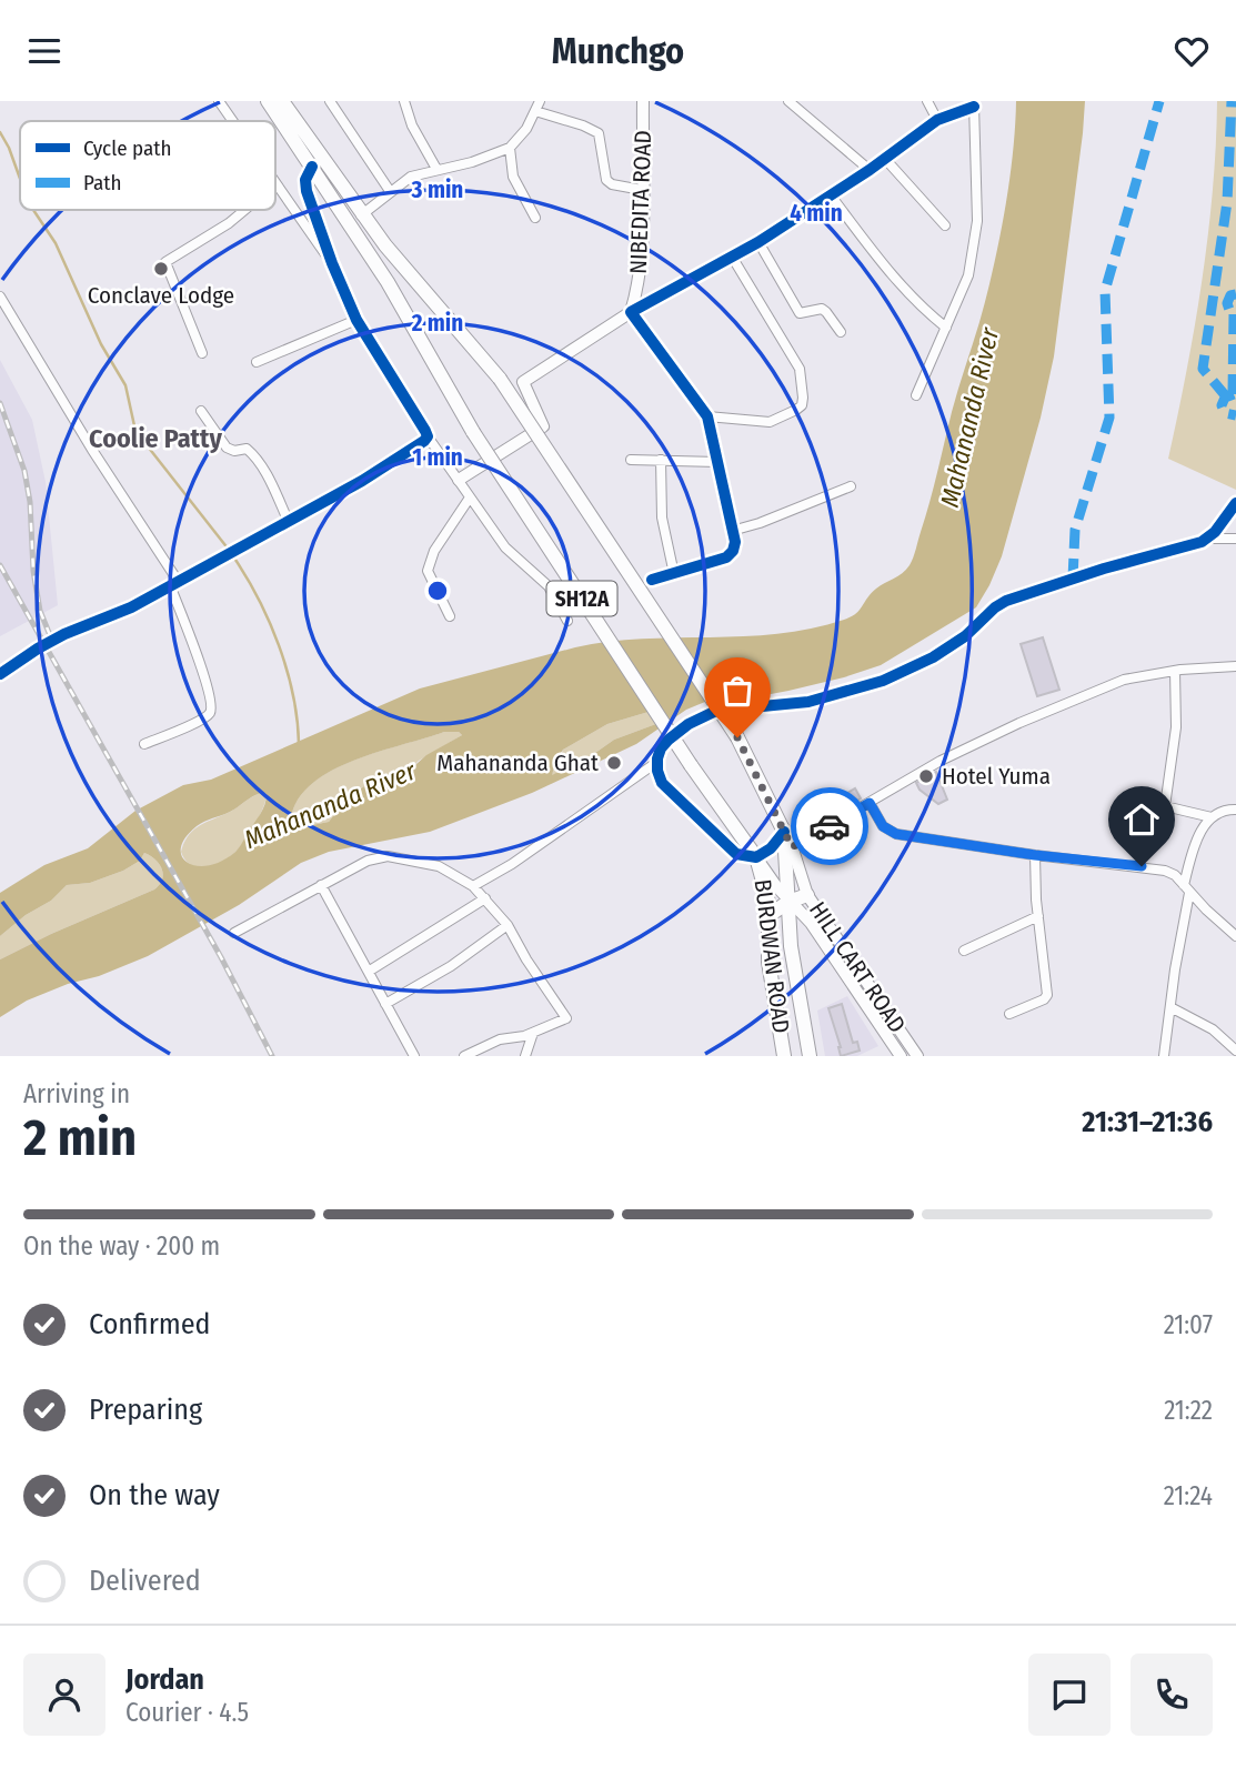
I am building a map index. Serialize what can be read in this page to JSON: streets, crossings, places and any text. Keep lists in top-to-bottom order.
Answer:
{
  "streets": {
    "main road": ["SH12A", "BURDWAN ROAD", "HILL CART ROAD"],
    "street": ["NIBEDITA ROAD"]
  },
  "crossings": [
    ["SH12A", "HILL CART ROAD"],
    ["BURDWAN ROAD", "HILL CART ROAD"]
  ],
  "districts": ["Coolie Patty"],
  "water": ["Mahananda River"],
  "places": ["Conclave Lodge", "Mahananda Ghat", "Hotel Yuma"],
  "legend": ["Cycle path", "Path"],
  "page": {
    "header": "Munchgo",
    "heading": ["2 min", "Arriving in", "21:31–21:36"],
    "panel": ["Jordan", "Courier · 4.5"],
    "bar": "On the way · 200 m",
    "list": [
      ["Confirmed", "21:07"],
      ["Preparing", "21:22"],
      ["On the way", "21:24"],
      "Delivered"
    ]
  },
  "rings": [
    "3 min",
    "4 min",
    "2 min",
    "1 min"
  ]
}
